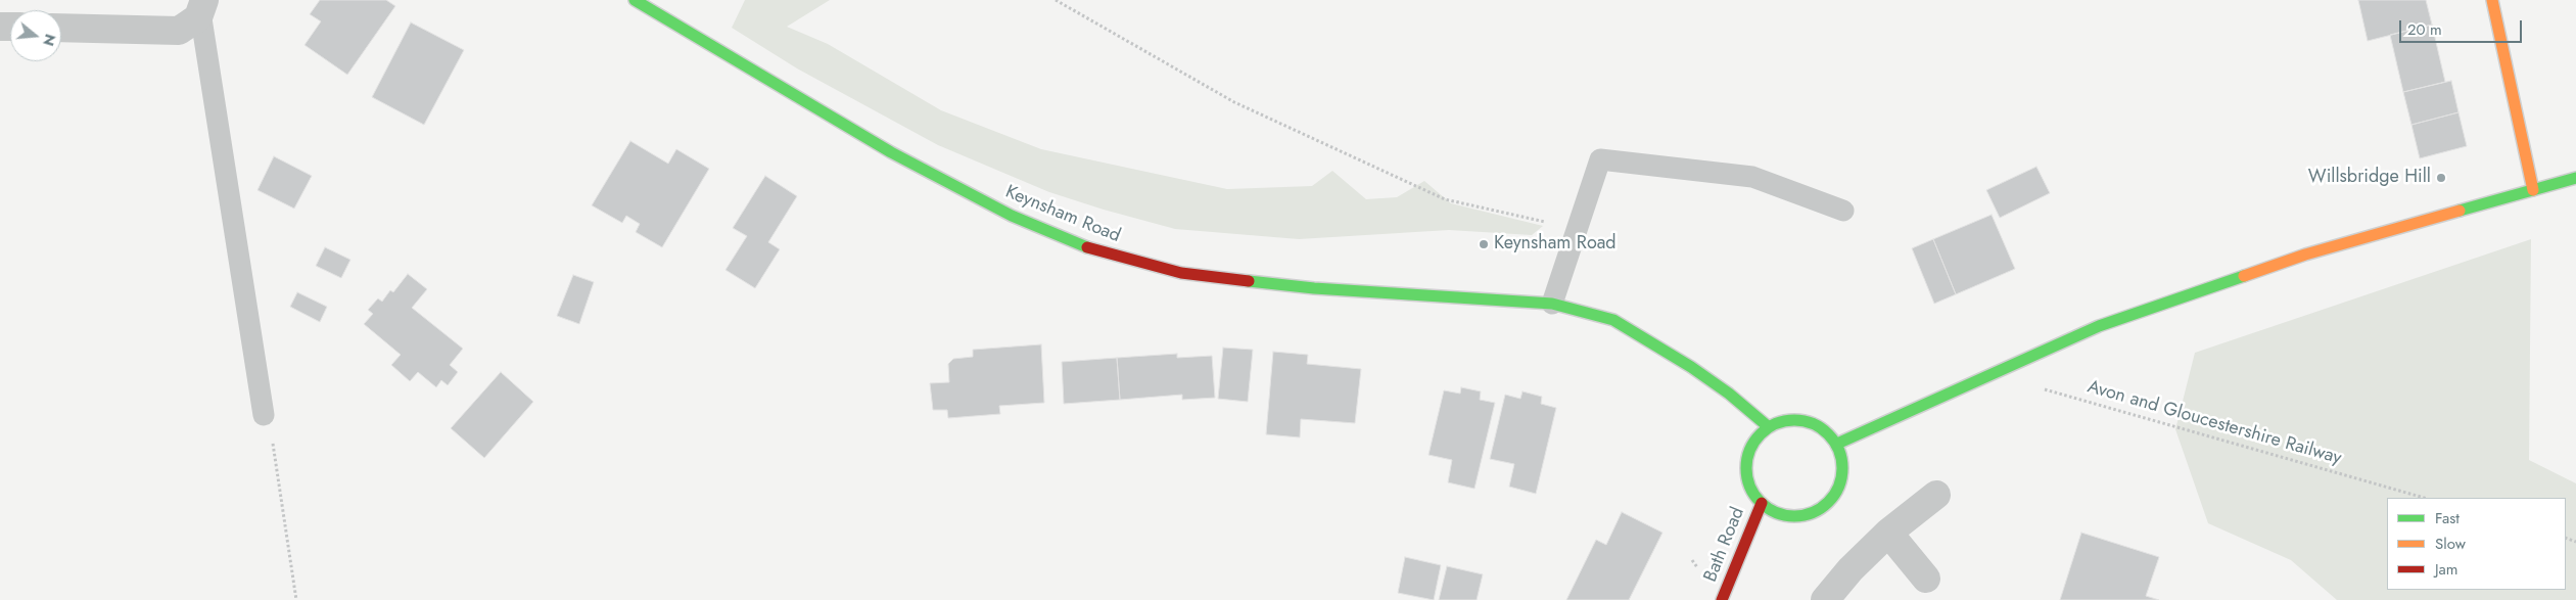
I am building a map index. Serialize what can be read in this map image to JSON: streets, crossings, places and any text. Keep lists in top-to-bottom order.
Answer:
{
  "streets": {
    "main road": ["Keynsham Road", "Bath Road"],
    "path": ["Avon and Gloucestershire Railway"]
  },
  "crossings": [
    ["Keynsham Road", "Bath Road"]
  ],
  "places": ["Willsbridge Hill", "Keynsham Road"],
  "legend": ["Fast", "Slow", "Jam"],
  "scale_bar": "20 m",
  "north": "right"
}
